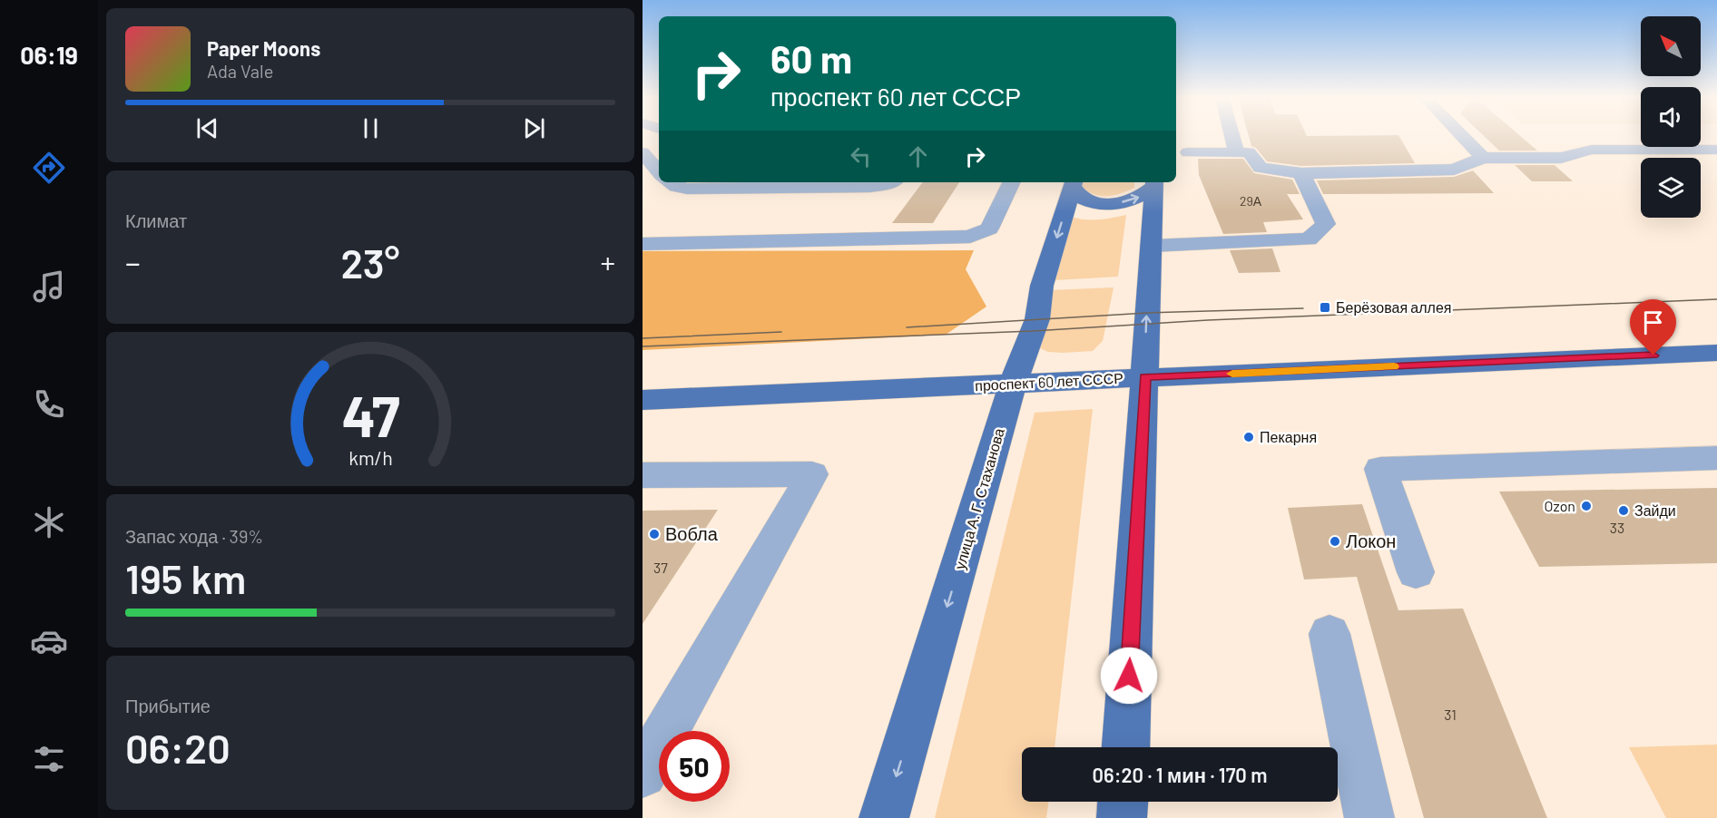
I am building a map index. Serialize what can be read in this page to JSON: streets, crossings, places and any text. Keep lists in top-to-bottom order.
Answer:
{
  "streets": {
    "main road": ["проспект 60 лет СССР", "улица А. Г. Стаханова"]
  },
  "crossings": [
    ["проспект 60 лет СССР", "улица А. Г. Стаханова"]
  ],
  "places": {
    "transit": ["Берёзовая аллея"],
    "other": [
      "Пекарня",
      "Ozon",
      "Зайди",
      "Вобла",
      "Локон"
    ]
  },
  "house_numbers": [
    "29А",
    "33",
    "37",
    "31"
  ],
  "north": "top left",
  "page": {
    "tabs": "06:19",
    "turn": ["60 m", "проспект 60 лет СССР"],
    "song": ["Paper Moons", "Ada Vale"],
    "tile": [
      "Климат",
      ["Запас хода · 39%", "195 km"],
      ["Прибытие", "06:20"]
    ],
    "heat": ["−", "23°", "+"],
    "limit": "50",
    "trip": "06:20 · 1 мин · 170 m",
    "gauge": ["47", "km/h"]
  }
}
